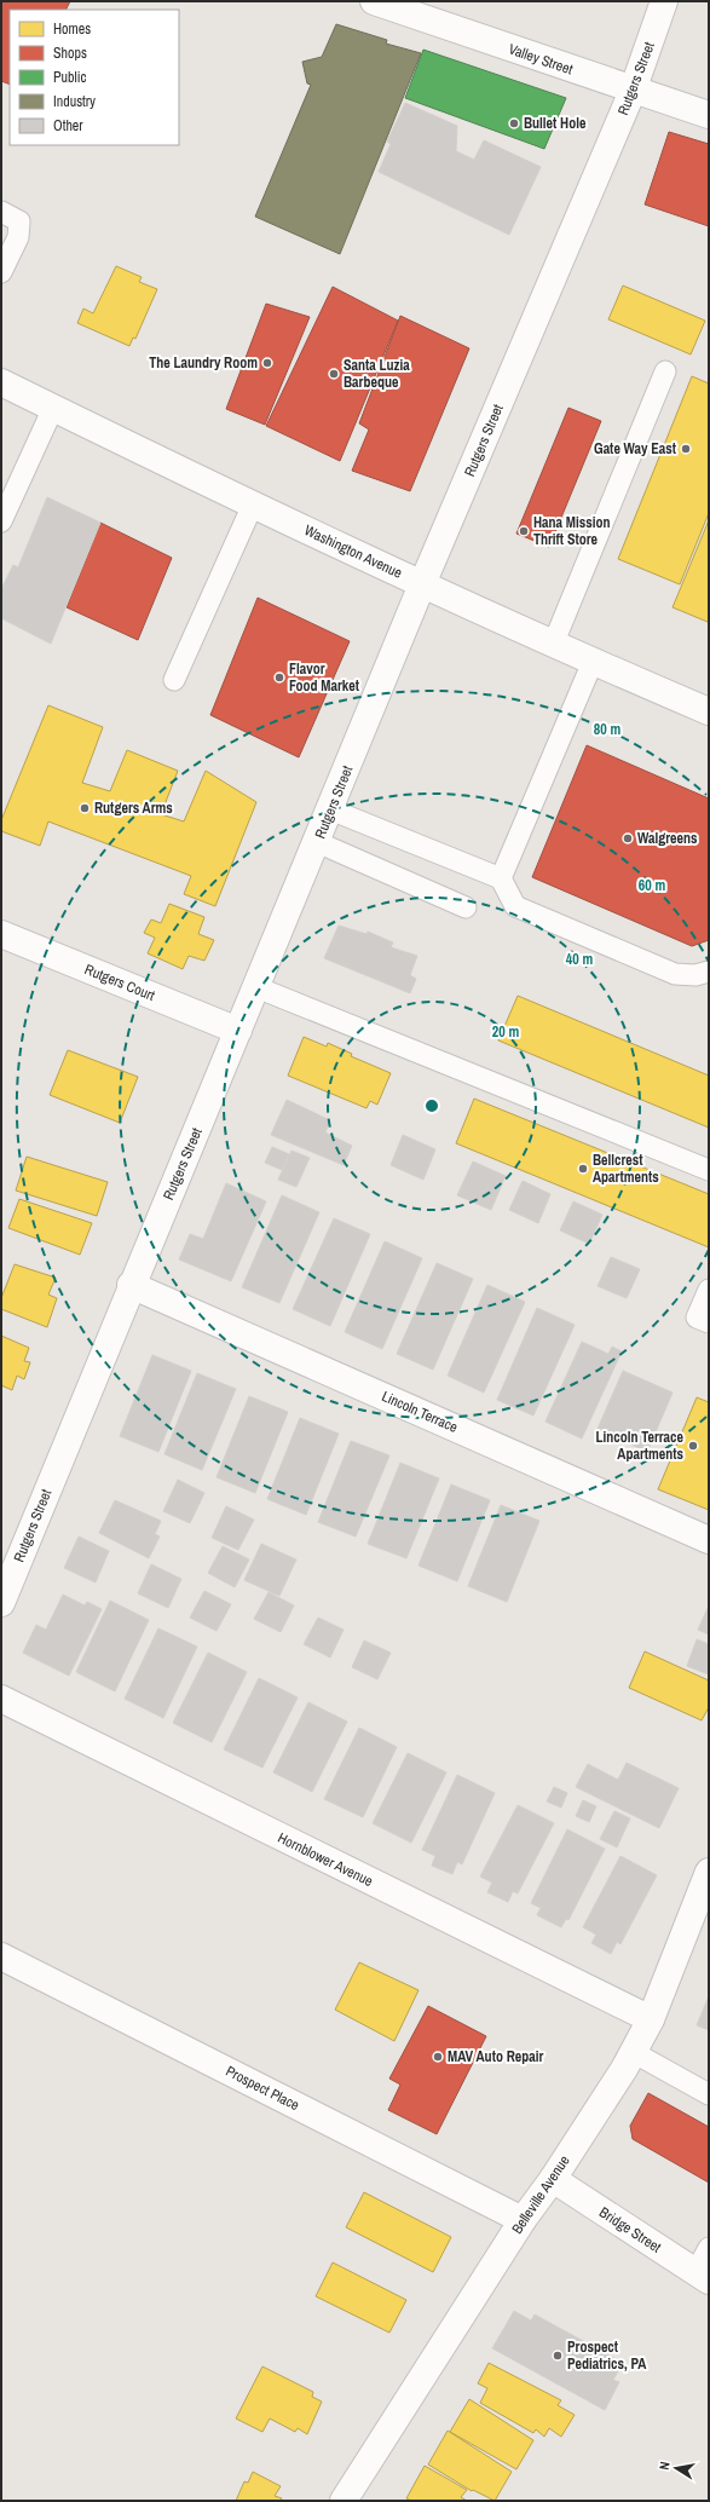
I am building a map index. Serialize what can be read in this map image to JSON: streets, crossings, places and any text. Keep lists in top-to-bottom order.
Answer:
{
  "streets": {
    "street": [
      "Valley Street",
      "Rutgers Street",
      "Washington Avenue",
      "Rutgers Court",
      "Lincoln Terrace",
      "Hornblower Avenue",
      "Prospect Place",
      "Belleville Avenue",
      "Bridge Street"
    ]
  },
  "crossings": [
    ["Valley Street", "Rutgers Street"],
    ["Rutgers Street", "Washington Avenue"],
    ["Rutgers Street", "Rutgers Court"],
    ["Rutgers Street", "Lincoln Terrace"],
    ["Hornblower Avenue", "Belleville Avenue"],
    ["Prospect Place", "Belleville Avenue"],
    ["Belleville Avenue", "Bridge Street"]
  ],
  "places": [
    "Bullet Hole",
    "The Laundry Room",
    "Santa Luzia Barbeque",
    "Gate Way East",
    "Hana Mission Thrift Store",
    "Flavor Food Market",
    "Rutgers Arms",
    "Walgreens",
    "Bellcrest Apartments",
    "Lincoln Terrace Apartments",
    "MAV Auto Repair",
    "Prospect Pediatrics, PA"
  ],
  "legend": [
    "Homes",
    "Shops",
    "Public",
    "Industry",
    "Other"
  ],
  "north": "left",
  "rings": [
    "80 m",
    "60 m",
    "40 m",
    "20 m"
  ]
}
